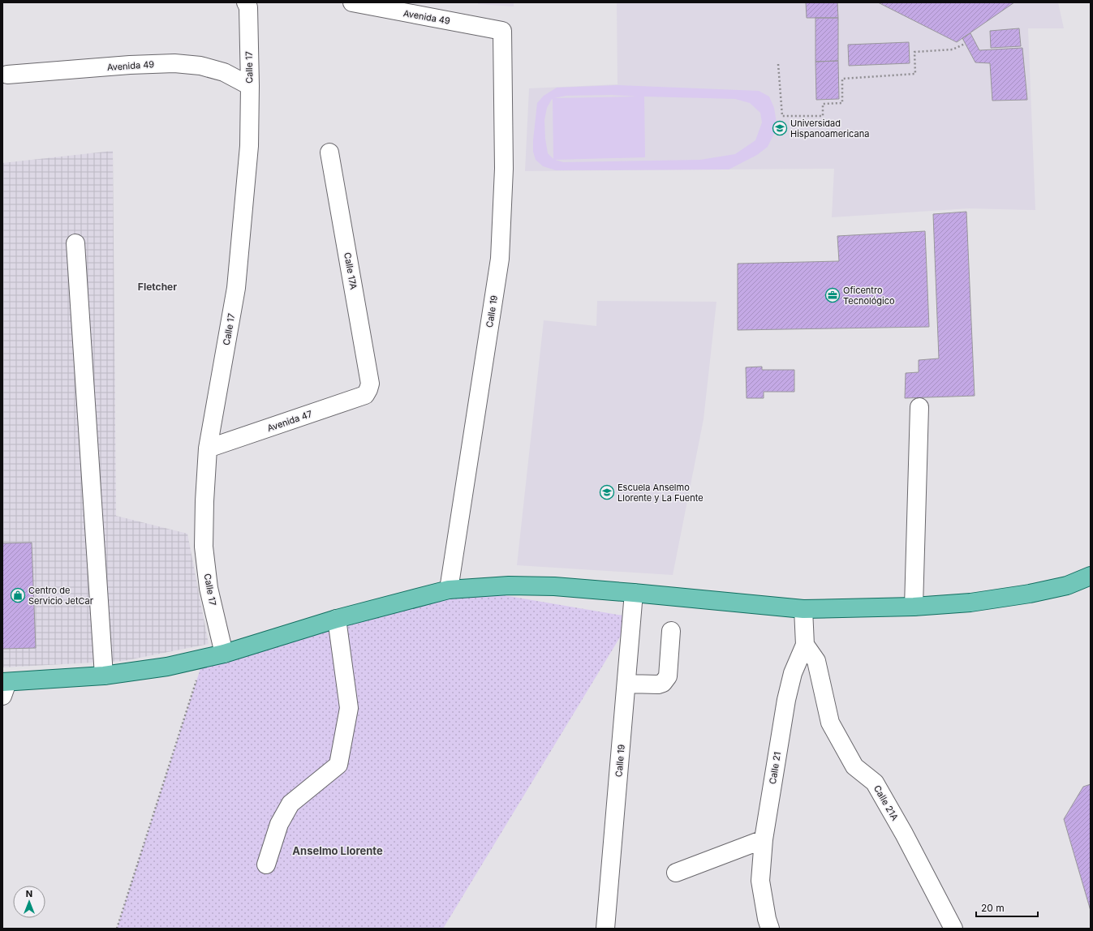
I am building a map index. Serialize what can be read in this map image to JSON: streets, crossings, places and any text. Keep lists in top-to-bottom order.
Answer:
{
  "streets": {
    "street": [
      "Avenida 49",
      "Calle 17",
      "Calle 17A",
      "Calle 19",
      "Avenida 47",
      "Calle 21",
      "Calle 21A"
    ]
  },
  "crossings": [
    ["Avenida 49", "Calle 17"],
    ["Avenida 49", "Calle 19"],
    ["Calle 17", "Avenida 47"],
    ["Calle 17A", "Avenida 47"],
    ["Calle 21", "Calle 21A"]
  ],
  "districts": ["Fletcher", "Anselmo Llorente"],
  "places": {
    "school or university": ["Universidad Hispanoamericana", "Escuela Anselmo Llorente y La Fuente"],
    "office": ["Oficentro Tecnológico"],
    "shop": ["Centro de Servicio JetCar"]
  },
  "scale_bar": "20 m",
  "north": "top"
}
